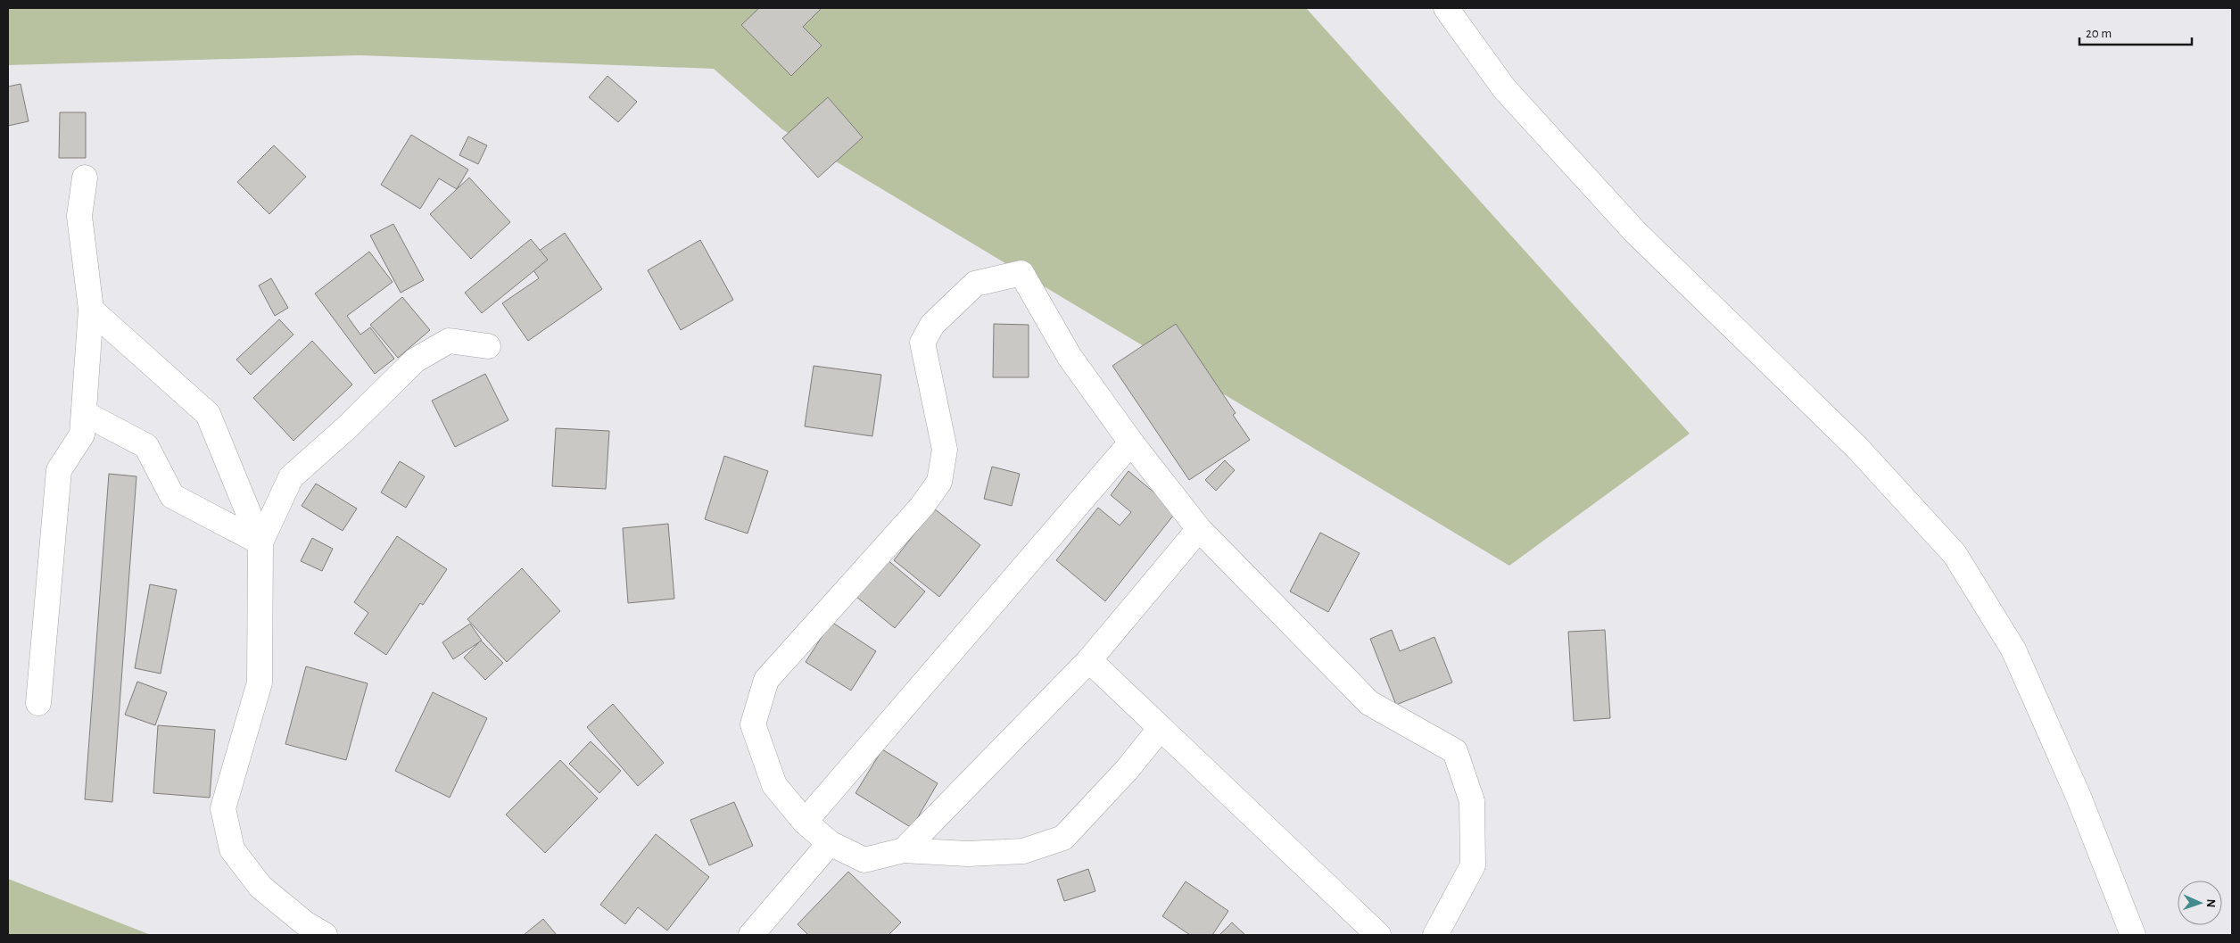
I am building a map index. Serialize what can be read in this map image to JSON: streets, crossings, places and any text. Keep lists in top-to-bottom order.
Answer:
{
  "scale_bar": "20 m",
  "north": "right"
}
